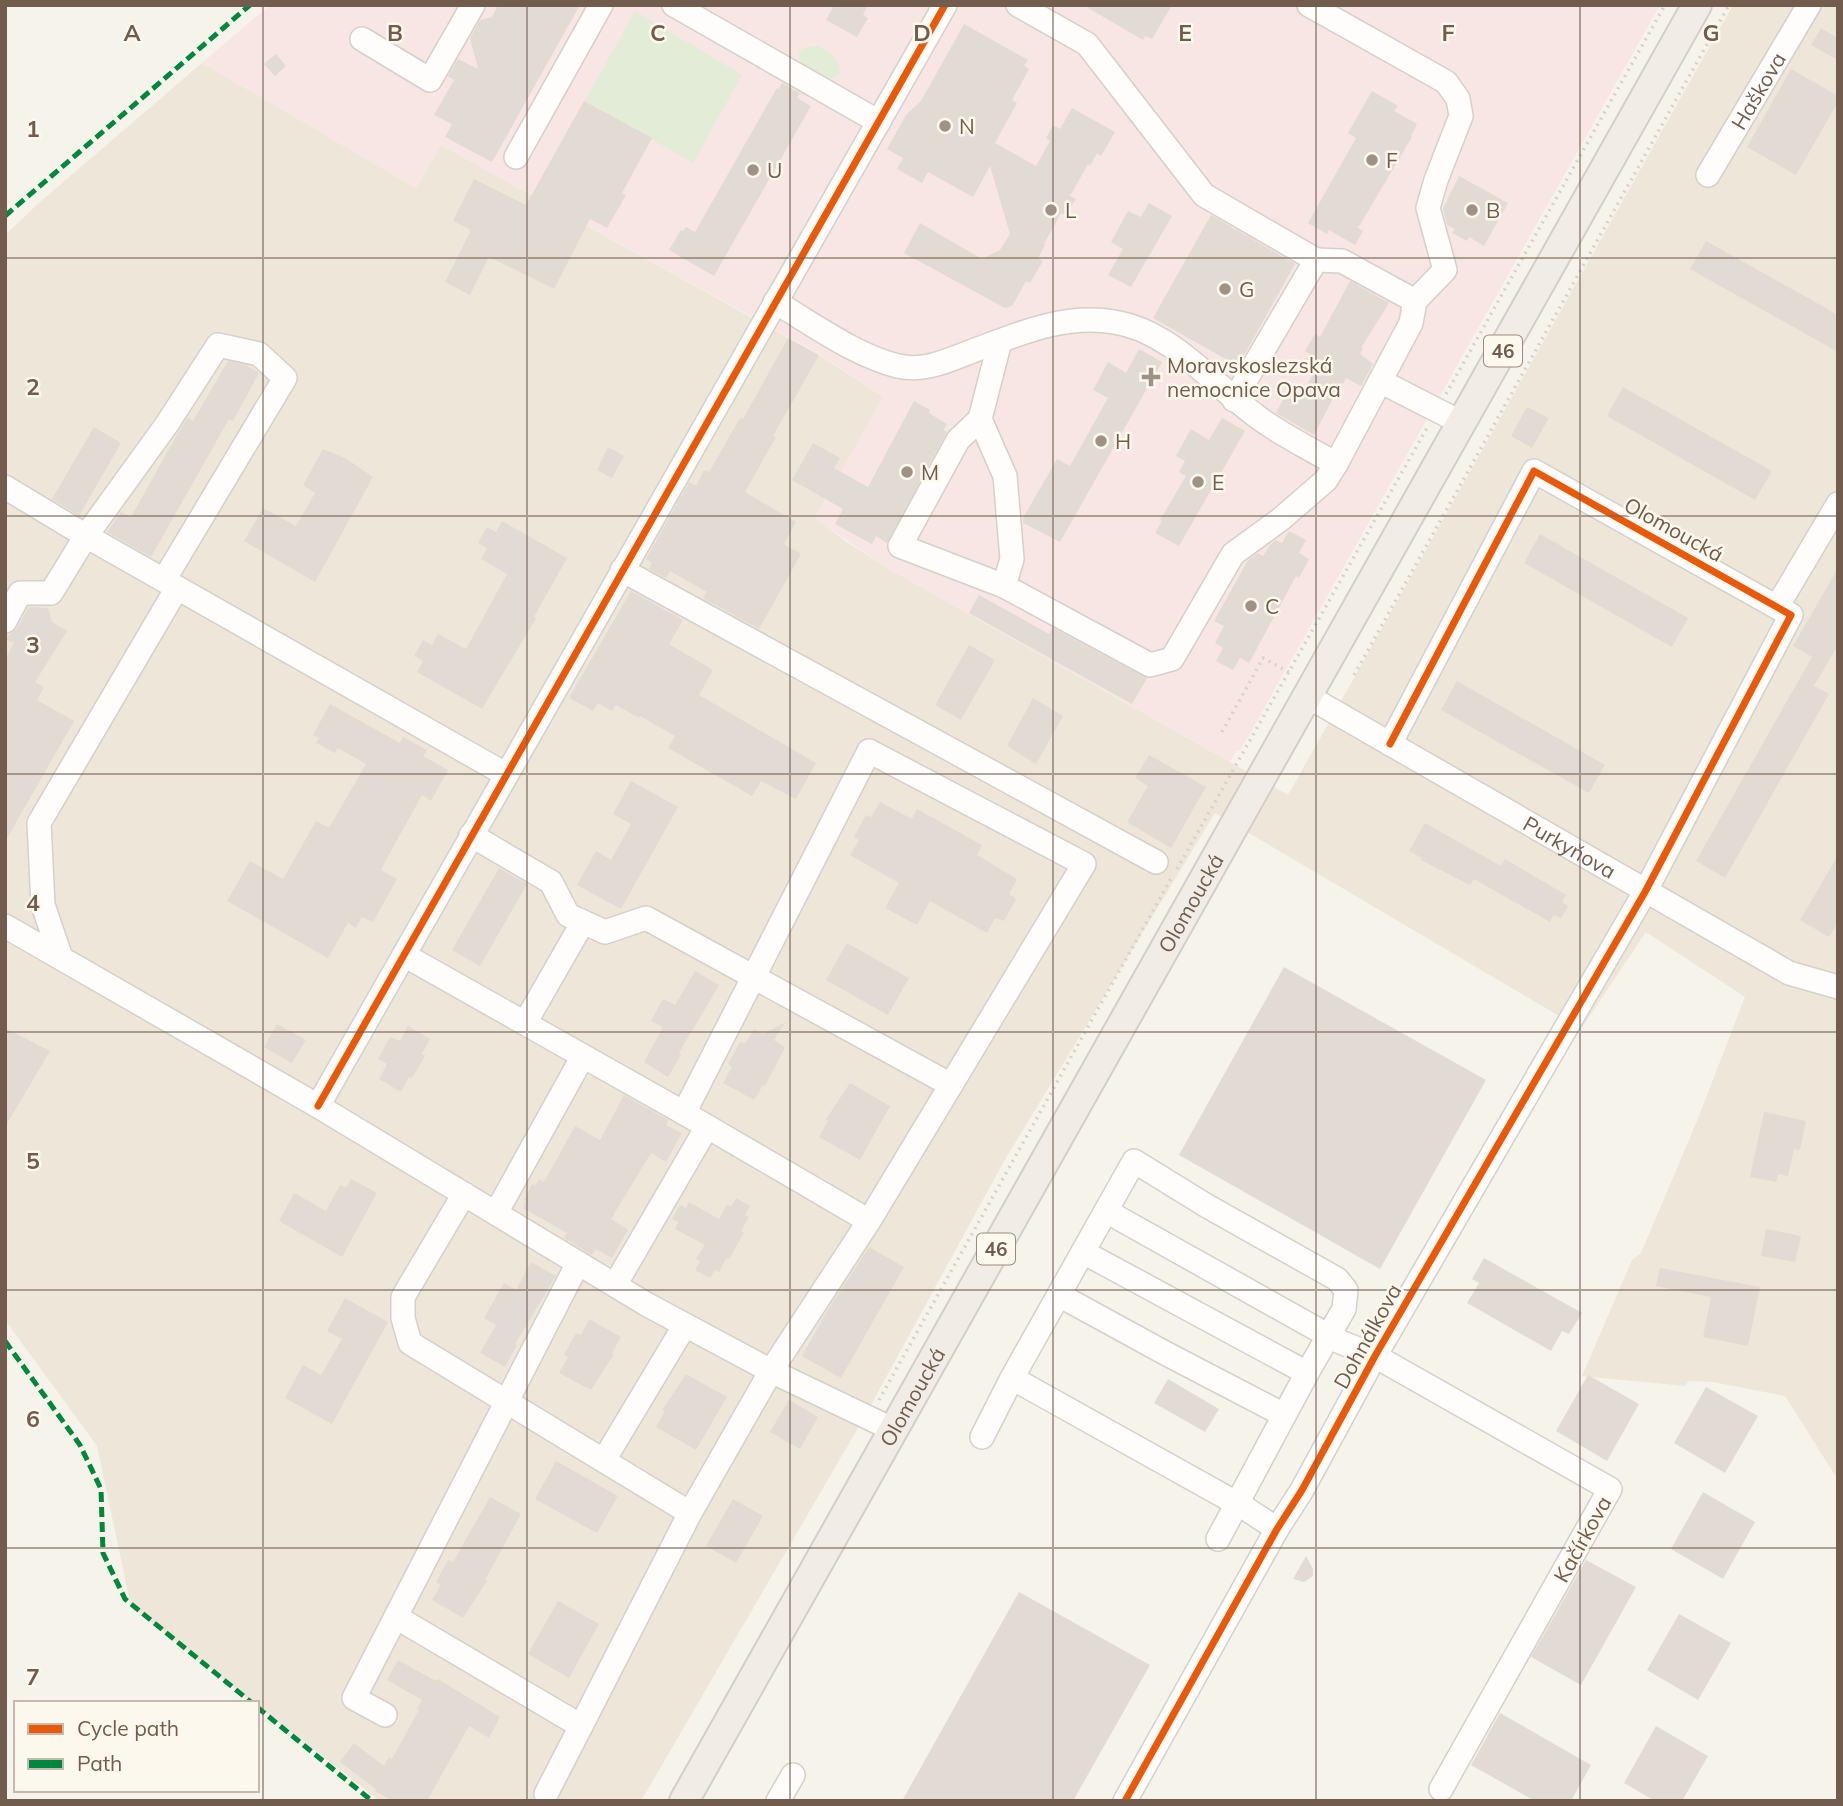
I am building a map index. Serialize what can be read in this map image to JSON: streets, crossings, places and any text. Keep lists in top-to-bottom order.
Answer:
{
  "streets": {
    "main road": ["46", "Olomoucká"],
    "street": [
      "Haškova",
      "Purkyňova",
      "Dohnálkova",
      "Kačírkova"
    ]
  },
  "crossings": [
    ["Olomoucká", "Purkyňova"],
    ["Purkyňova", "Dohnálkova"],
    ["Dohnálkova", "Kačírkova"]
  ],
  "places": {
    "other": [
      "N",
      "F",
      "U",
      "L",
      "B",
      "G",
      "H",
      "M",
      "E",
      "C"
    ],
    "health": ["Moravskoslezská nemocnice Opava"]
  },
  "legend": ["Cycle path", "Path"],
  "grid": {
    "columns": [
      "A",
      "B",
      "C",
      "D",
      "E",
      "F",
      "G"
    ],
    "rows": [
      "1",
      "2",
      "3",
      "4",
      "5",
      "6",
      "7"
    ]
  }
}
